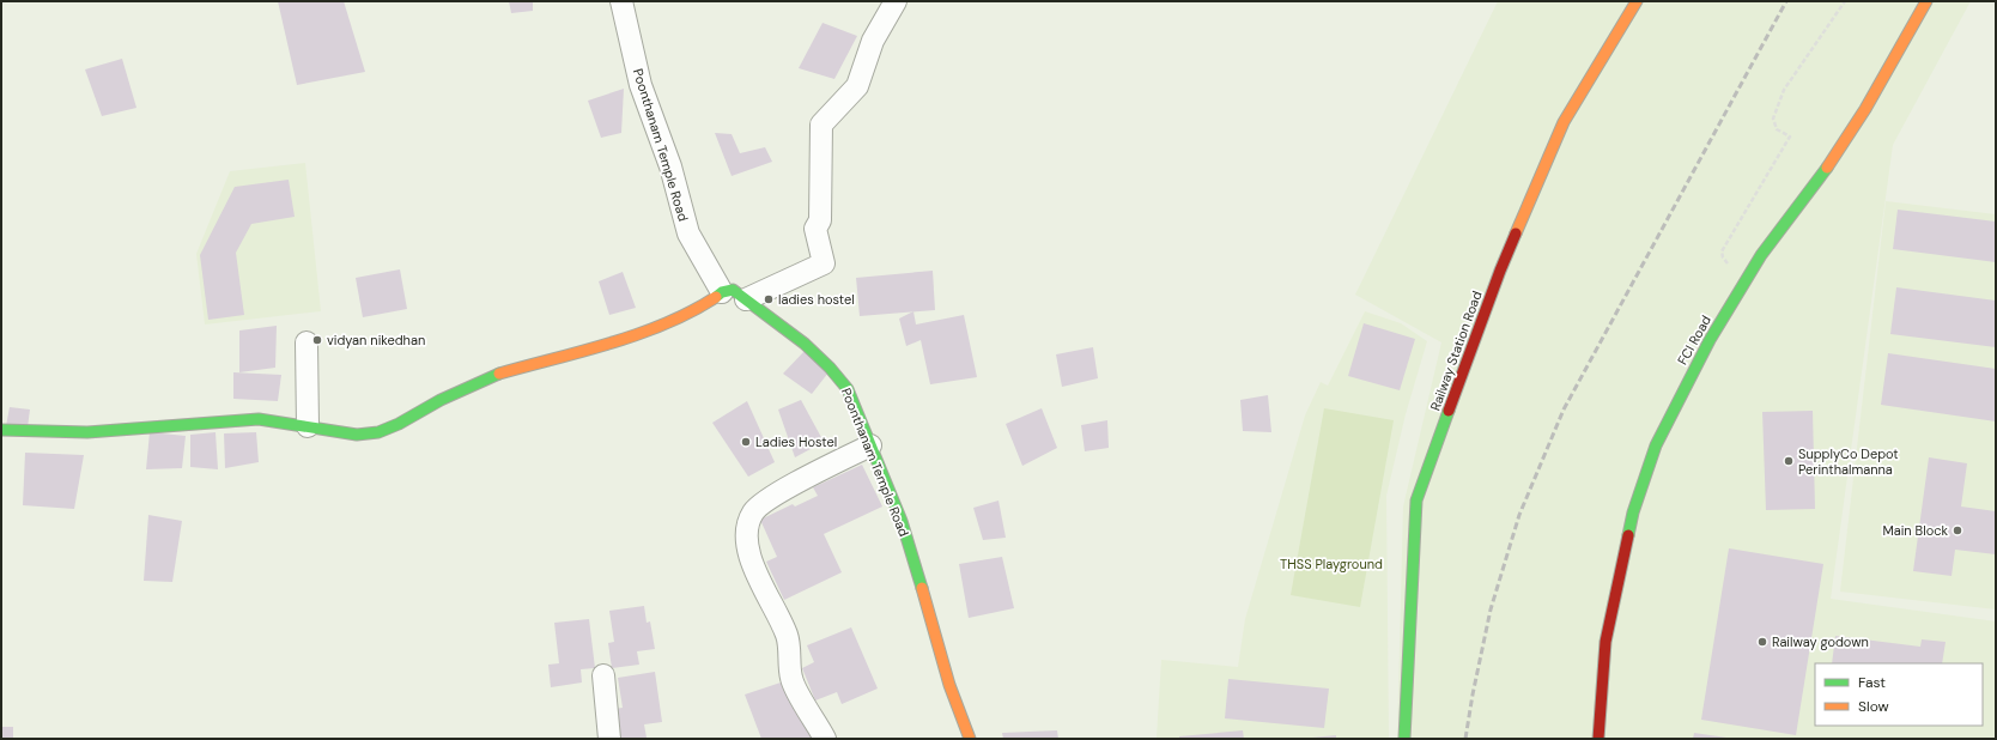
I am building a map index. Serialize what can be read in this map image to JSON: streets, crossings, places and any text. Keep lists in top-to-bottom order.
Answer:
{
  "streets": {
    "street": ["Poonthanam Temple Road", "FCI Road", "Railway Station Road"]
  },
  "parks": ["THSS Playground"],
  "places": [
    "ladies hostel",
    "vidyan nikedhan",
    "Ladies Hostel",
    "SupplyCo Depot Perinthalmanna",
    "Main Block",
    "Railway godown"
  ],
  "legend": ["Fast", "Slow"]
}
